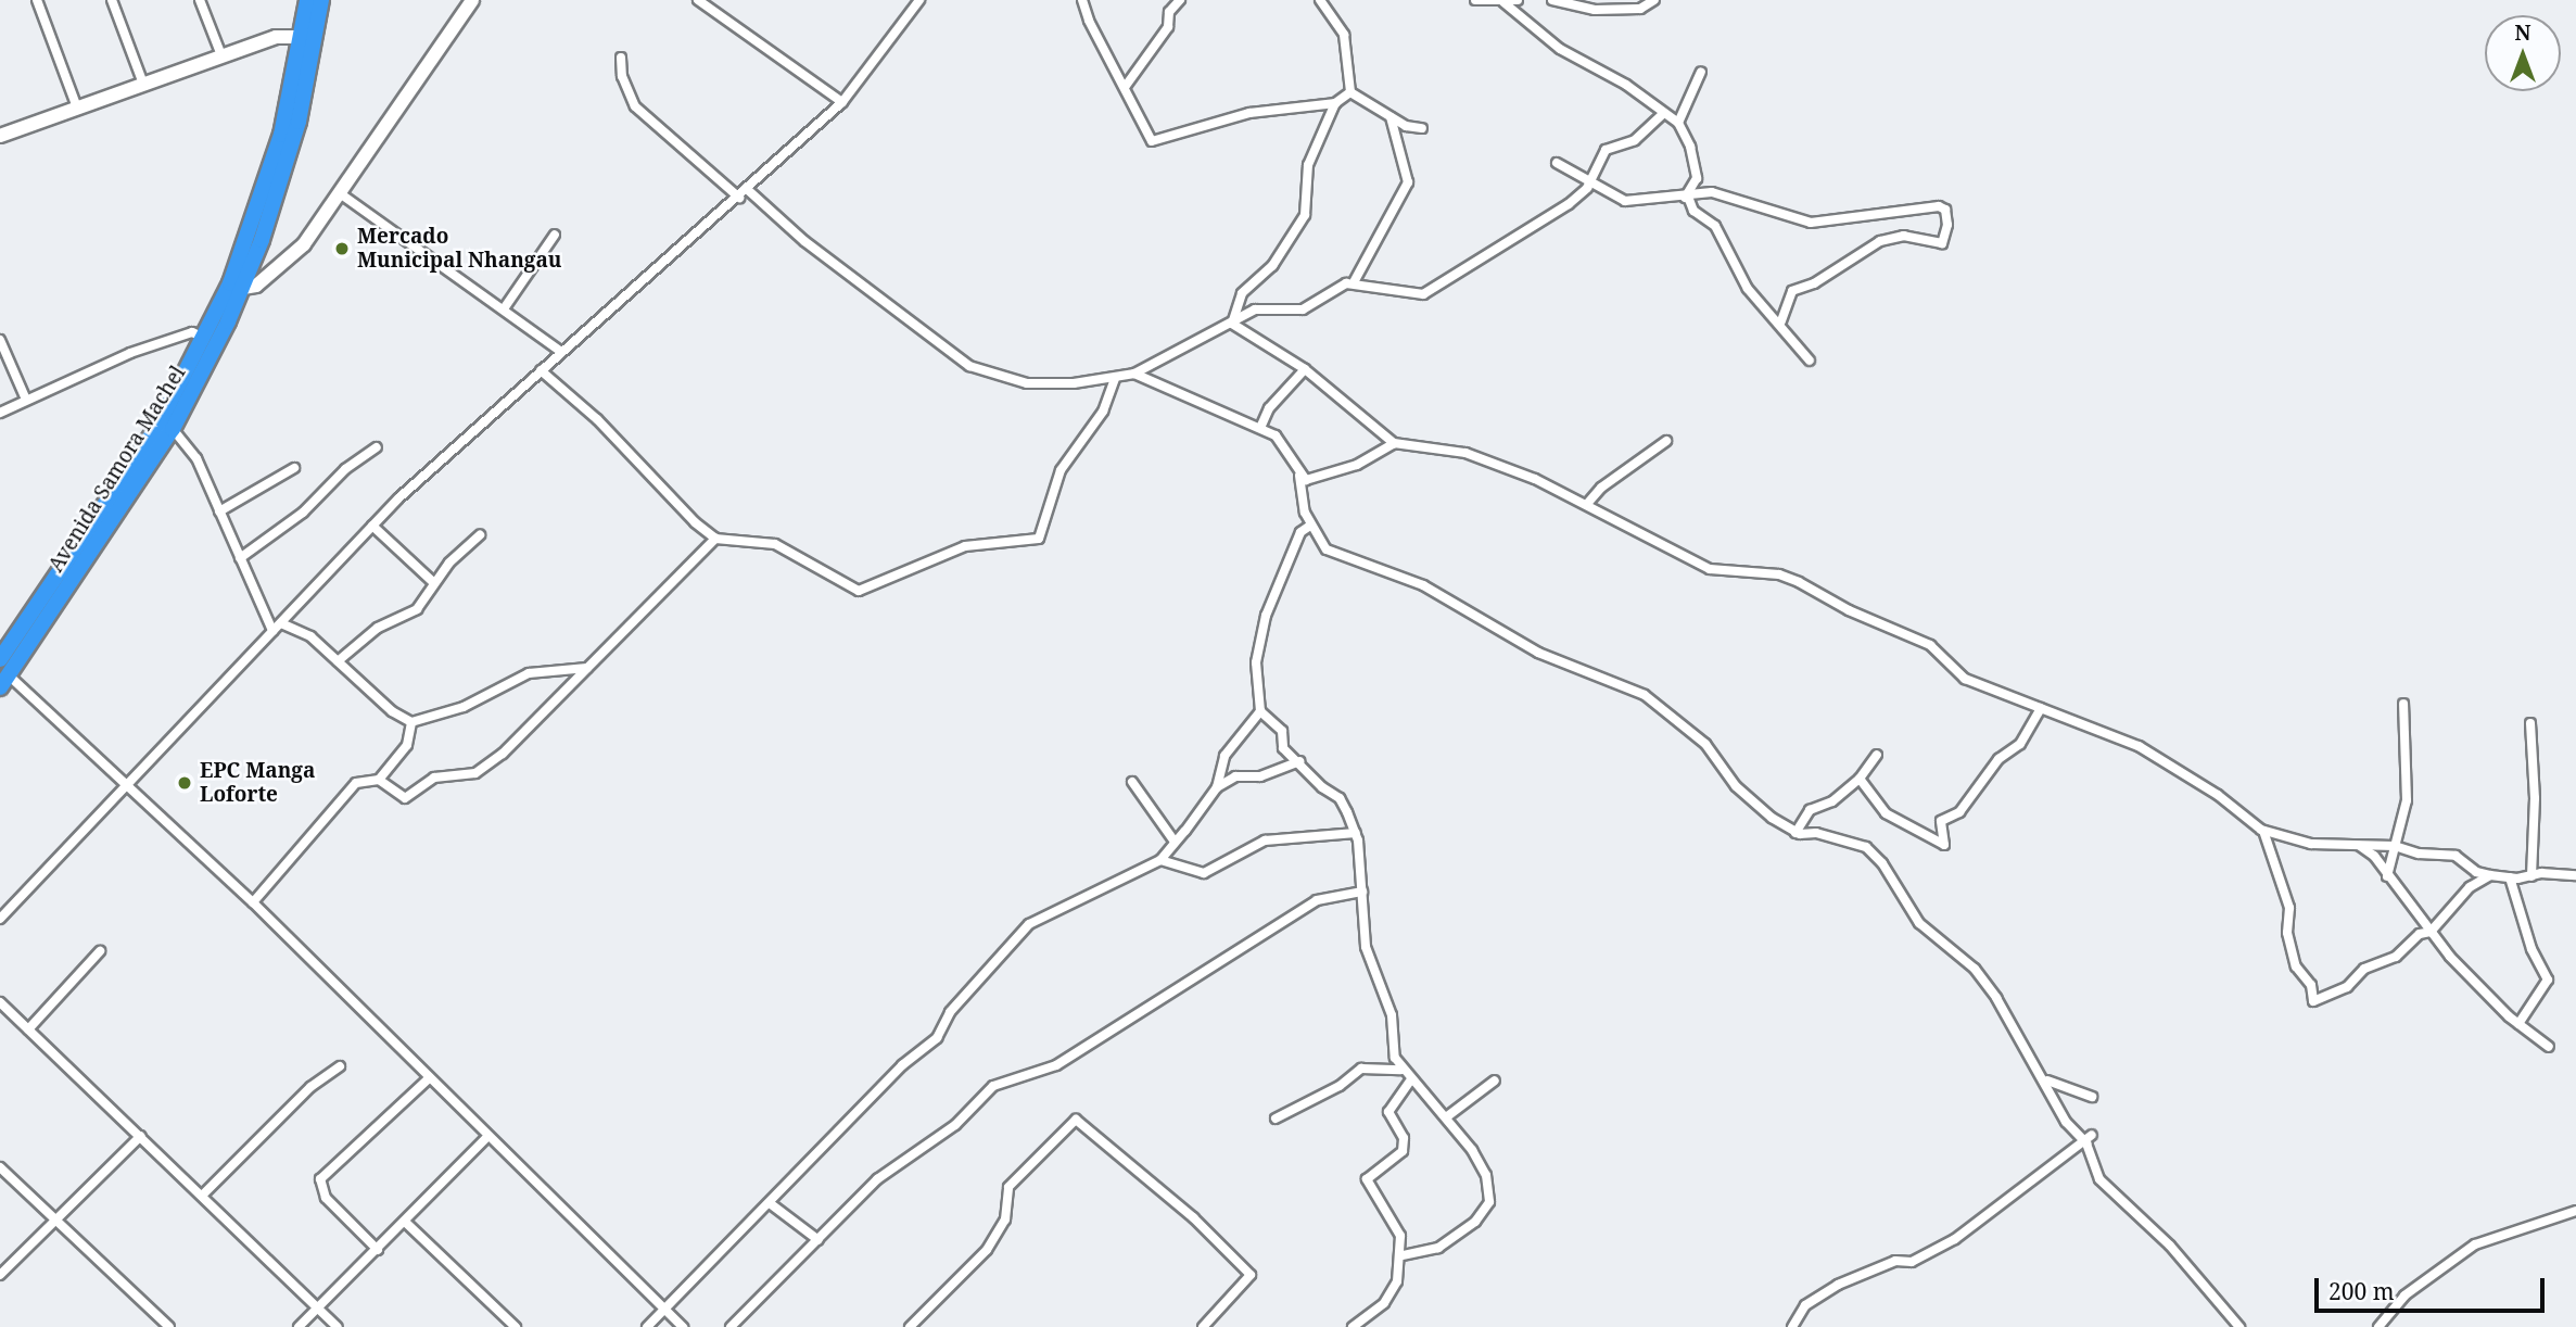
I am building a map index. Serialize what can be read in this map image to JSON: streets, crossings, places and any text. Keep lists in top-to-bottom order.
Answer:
{
  "streets": {
    "highway": ["Avenida Samora Machel"]
  },
  "places": ["Mercado Municipal Nhangau", "EPC Manga Loforte"],
  "scale_bar": "200 m",
  "north": "top"
}
